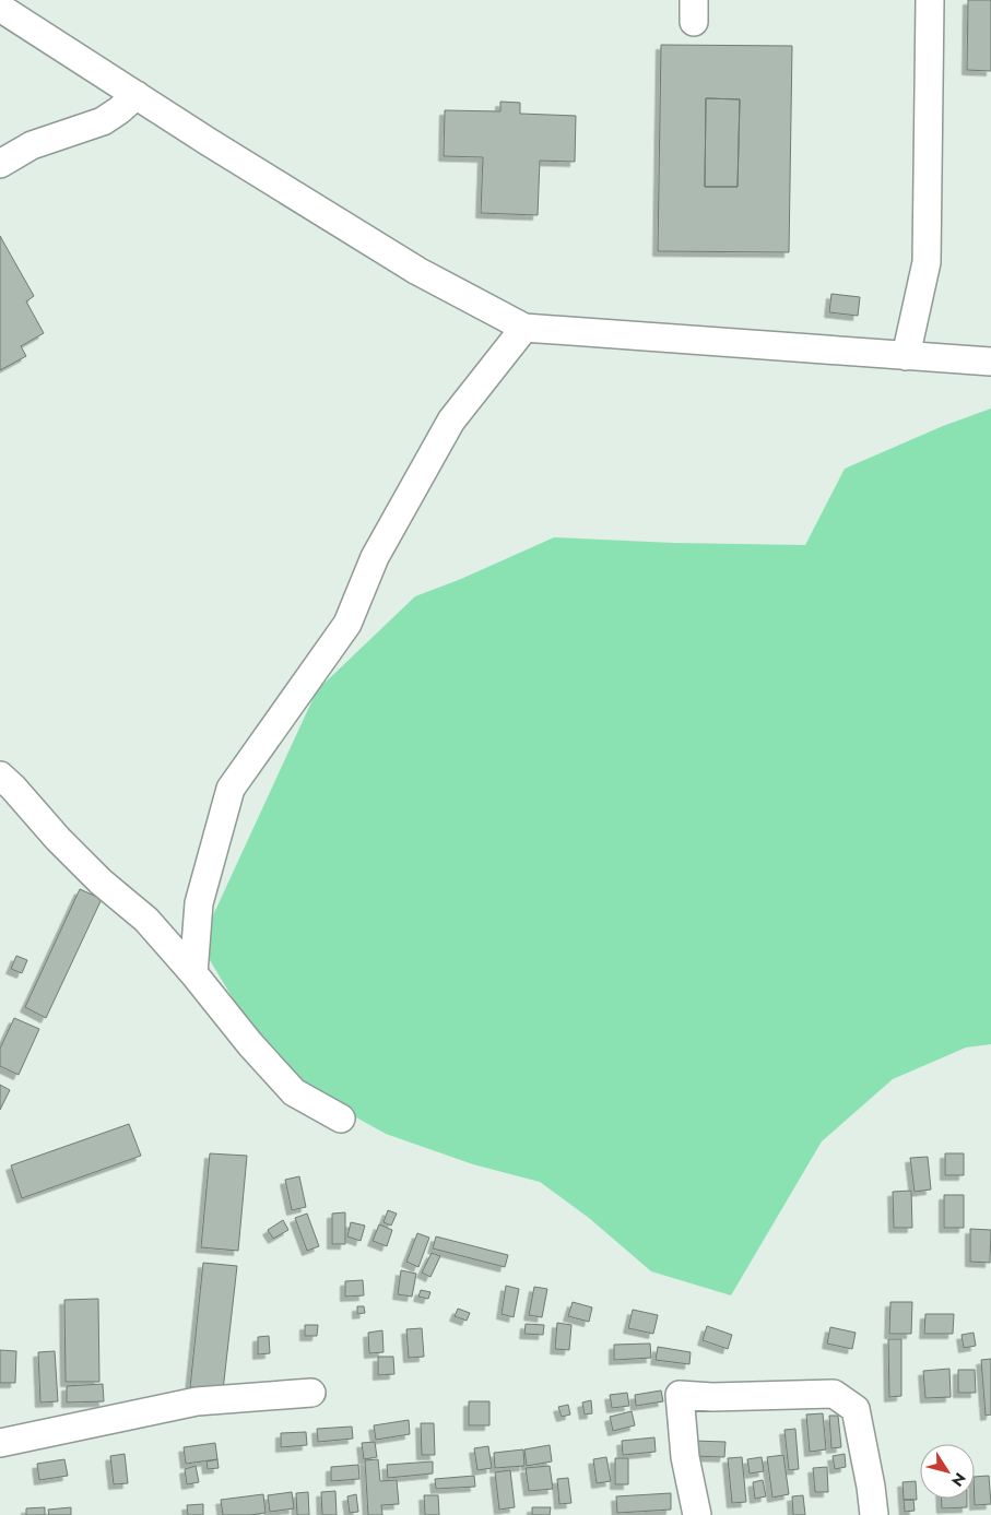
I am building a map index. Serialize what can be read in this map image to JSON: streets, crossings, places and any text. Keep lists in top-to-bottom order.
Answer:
{
  "north": "bottom right"
}
